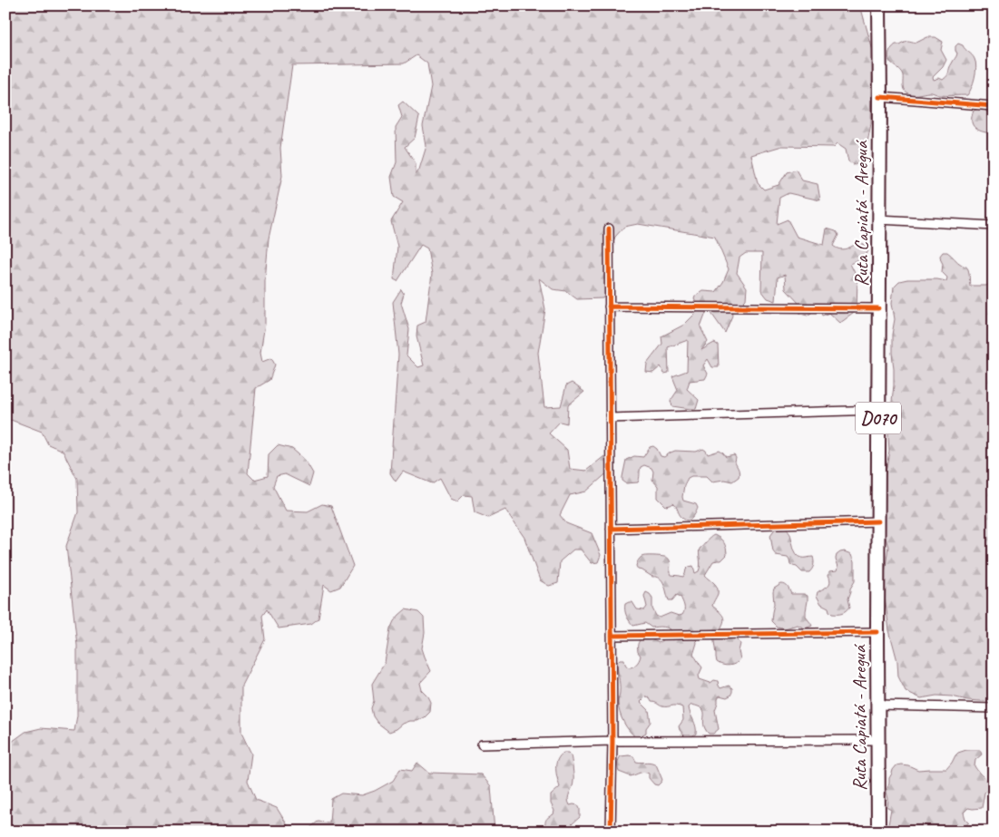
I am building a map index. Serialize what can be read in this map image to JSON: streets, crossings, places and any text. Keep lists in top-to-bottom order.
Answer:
{
  "streets": {
    "main road": ["Ruta Capiatá - Areguá", "D070"]
  }
}
